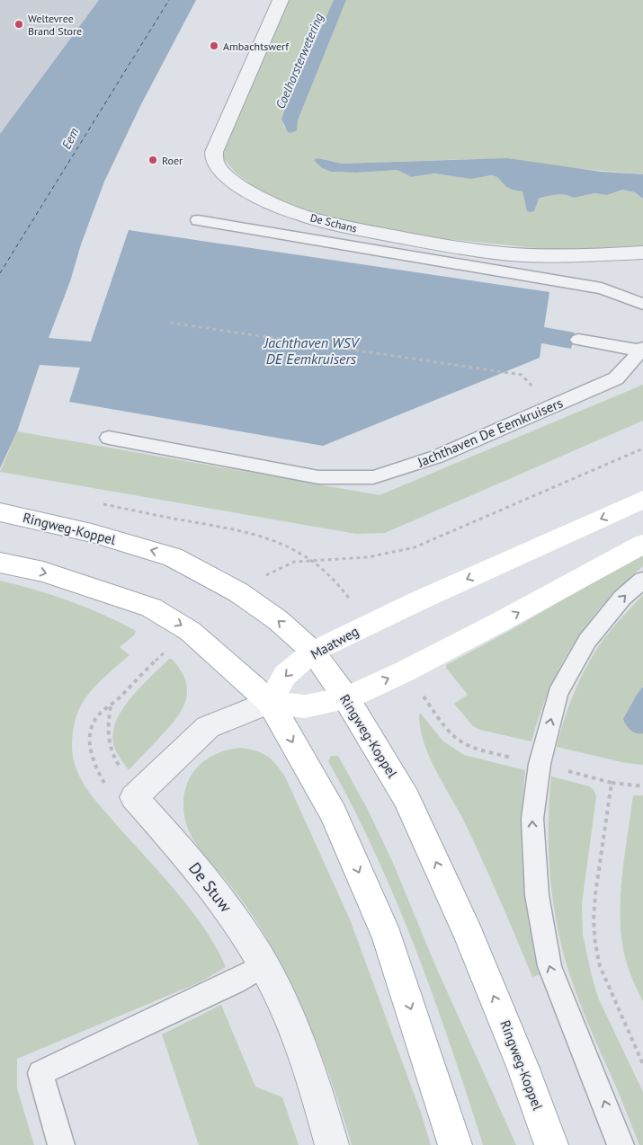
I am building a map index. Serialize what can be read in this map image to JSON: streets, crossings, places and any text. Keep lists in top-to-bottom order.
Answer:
{
  "streets": {
    "main road": ["Ringweg-Koppel", "Maatweg"],
    "street": ["De Schans", "De Stuw"],
    "lane": ["Jachthaven De Eemkruisers"]
  },
  "crossings": [
    ["Ringweg-Koppel", "Maatweg"]
  ],
  "water": ["Coelhorsterwetering", "Eem", "Jachthaven WSV DE Eemkruisers"],
  "places": ["Weltevree Brand Store", "Ambachtswerf", "Roer"]
}
